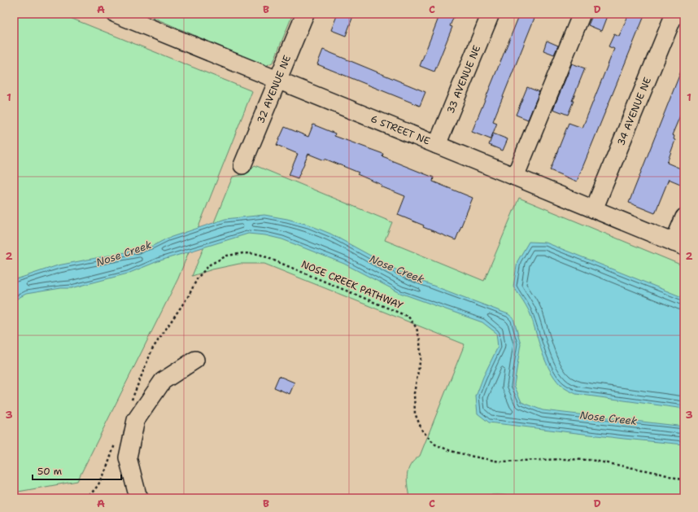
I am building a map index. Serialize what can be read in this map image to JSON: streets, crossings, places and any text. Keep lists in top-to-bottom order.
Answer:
{
  "streets": {
    "street": [
      "33 AVENUE NE",
      "32 AVENUE NE",
      "34 AVENUE NE",
      "6 STREET NE"
    ],
    "path": ["NOSE CREEK PATHWAY"]
  },
  "crossings": [
    ["33 AVENUE NE", "6 STREET NE"],
    ["32 AVENUE NE", "6 STREET NE"],
    ["34 AVENUE NE", "6 STREET NE"]
  ],
  "water": ["Nose Creek"],
  "scale_bar": "50 m",
  "grid": {
    "columns": [
      "A",
      "B",
      "C",
      "D"
    ],
    "rows": ["1", "2", "3"]
  }
}
